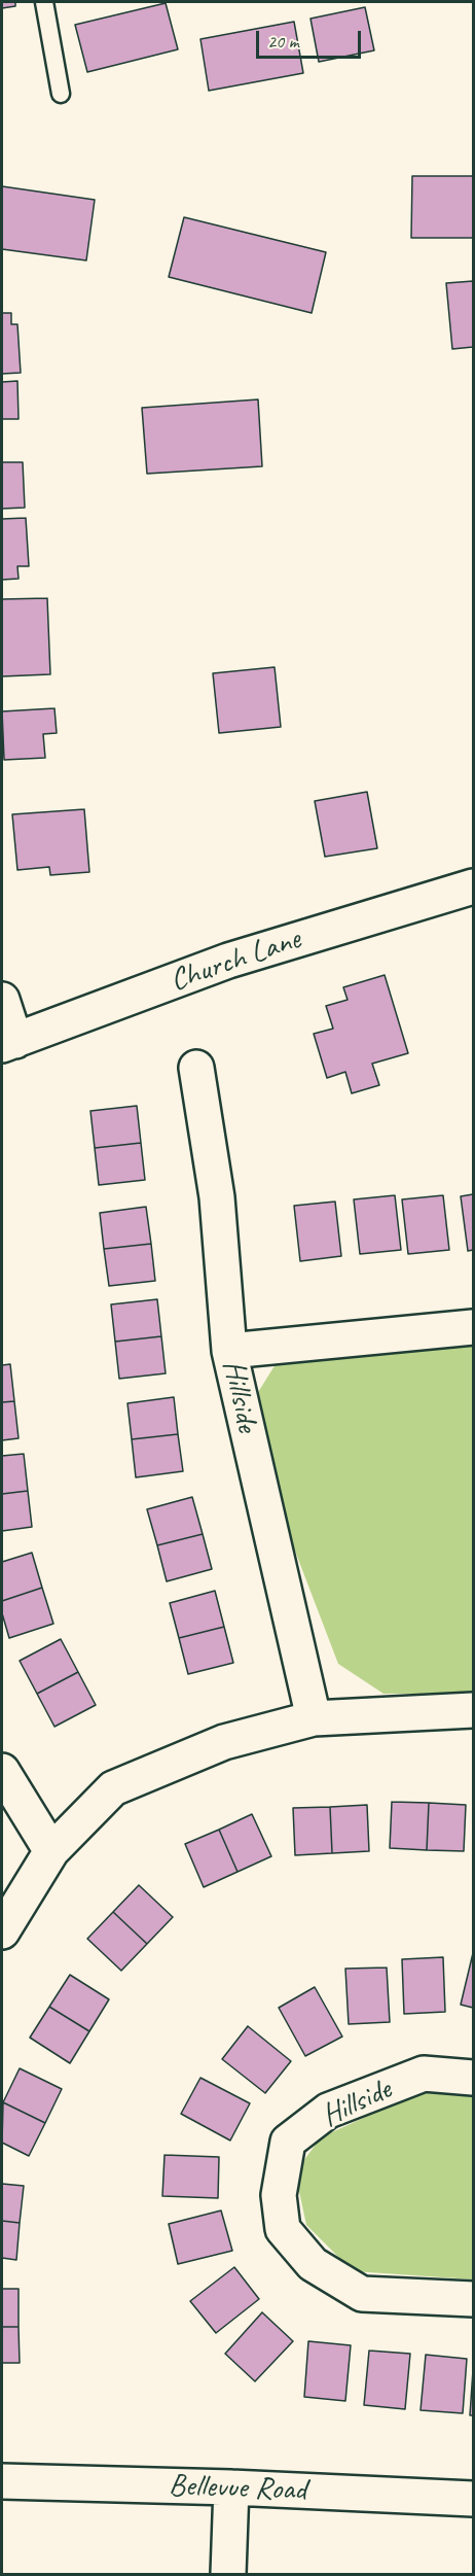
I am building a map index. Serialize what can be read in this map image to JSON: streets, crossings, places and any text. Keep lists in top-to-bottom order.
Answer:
{
  "streets": {
    "street": ["Church Lane", "Hillside", "Bellevue Road"]
  },
  "scale_bar": "20 m"
}
